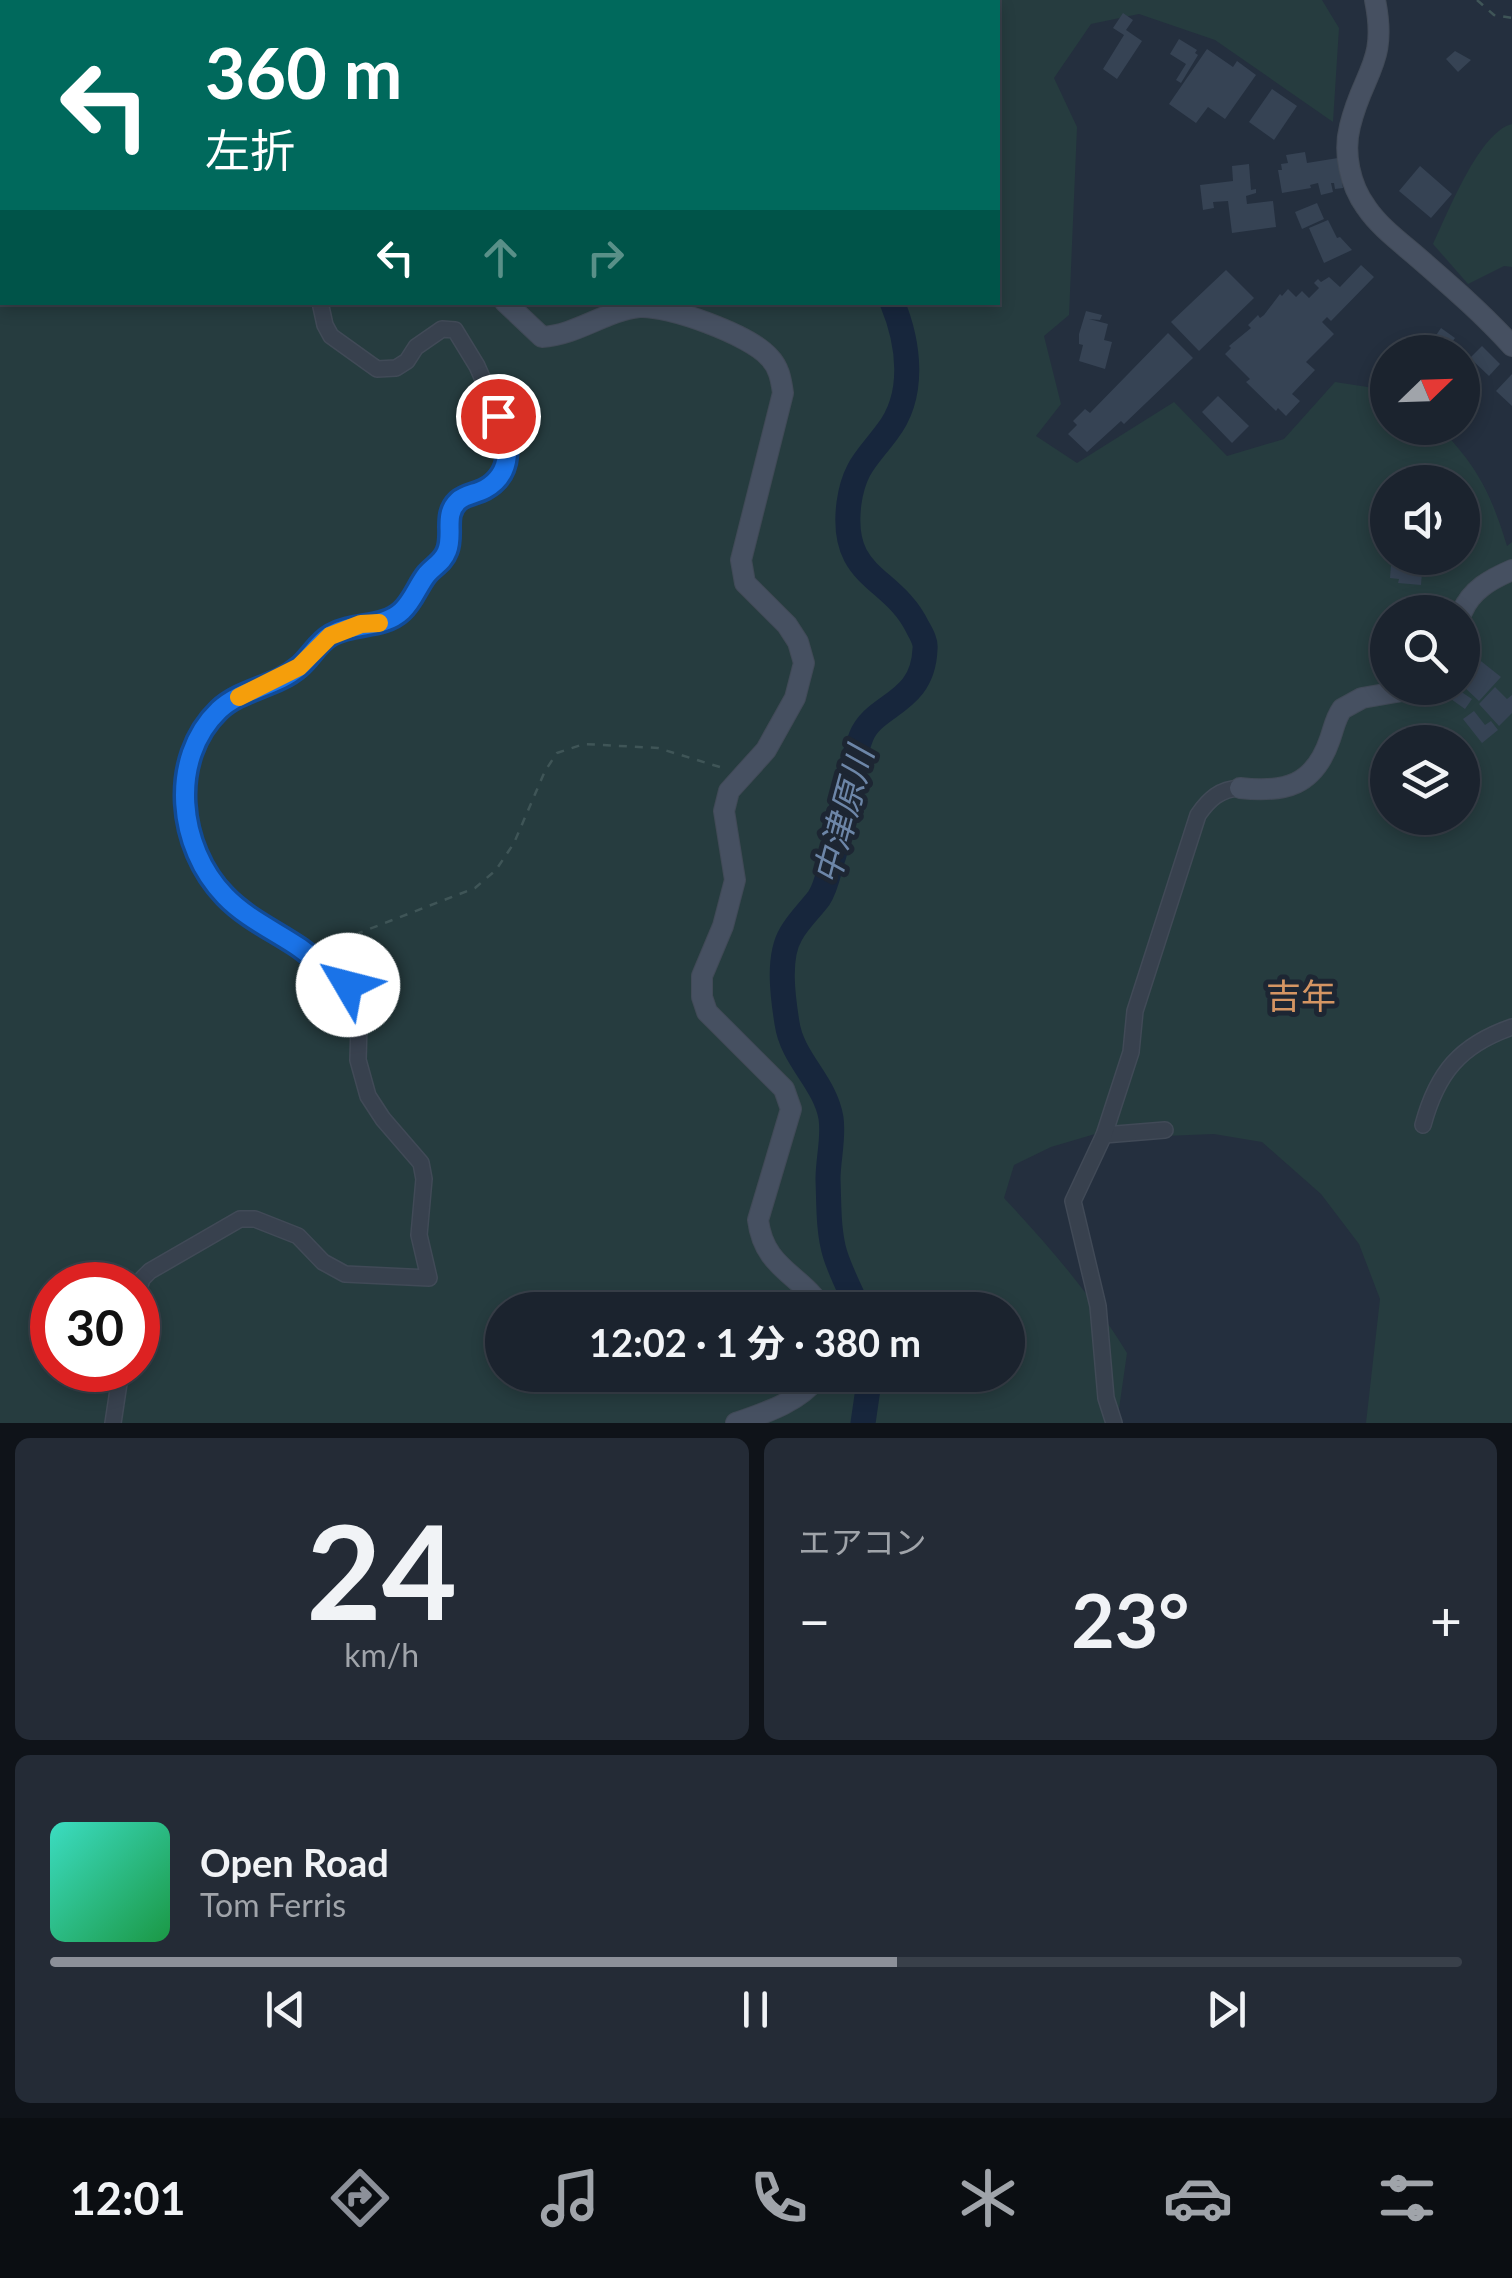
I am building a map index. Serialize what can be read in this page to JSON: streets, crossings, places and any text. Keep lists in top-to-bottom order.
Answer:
{
  "districts": ["吉年"],
  "water": ["中津原川"],
  "north": "top right",
  "page": {
    "turn": ["360 m", "左折"],
    "limit": "30",
    "trip": "12:02 · 1 分 · 380 m",
    "tile": [
      ["24", "km/h"],
      "エアコン"
    ],
    "heat": ["−", "23°", "+"],
    "song": ["Open Road", "Tom Ferris"],
    "tabs": "12:01"
  }
}
